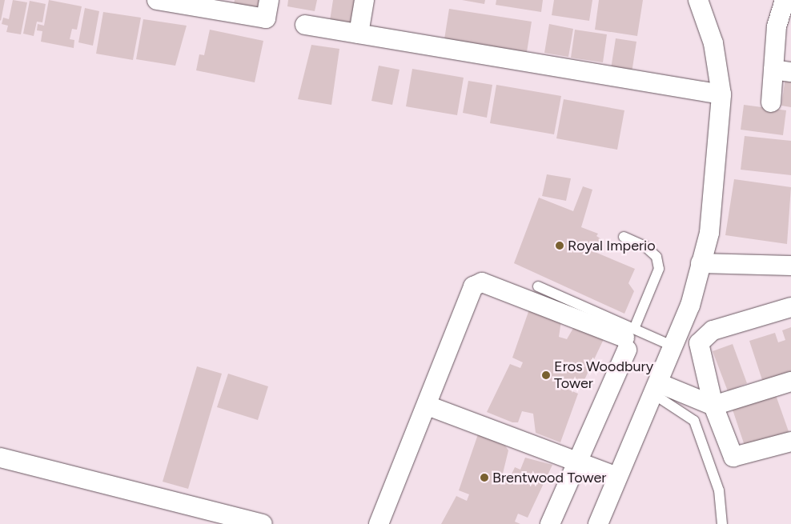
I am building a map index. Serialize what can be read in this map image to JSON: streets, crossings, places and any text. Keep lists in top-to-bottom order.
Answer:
{
  "places": ["Royal Imperio", "Eros Woodbury Tower", "Brentwood Tower"]
}
